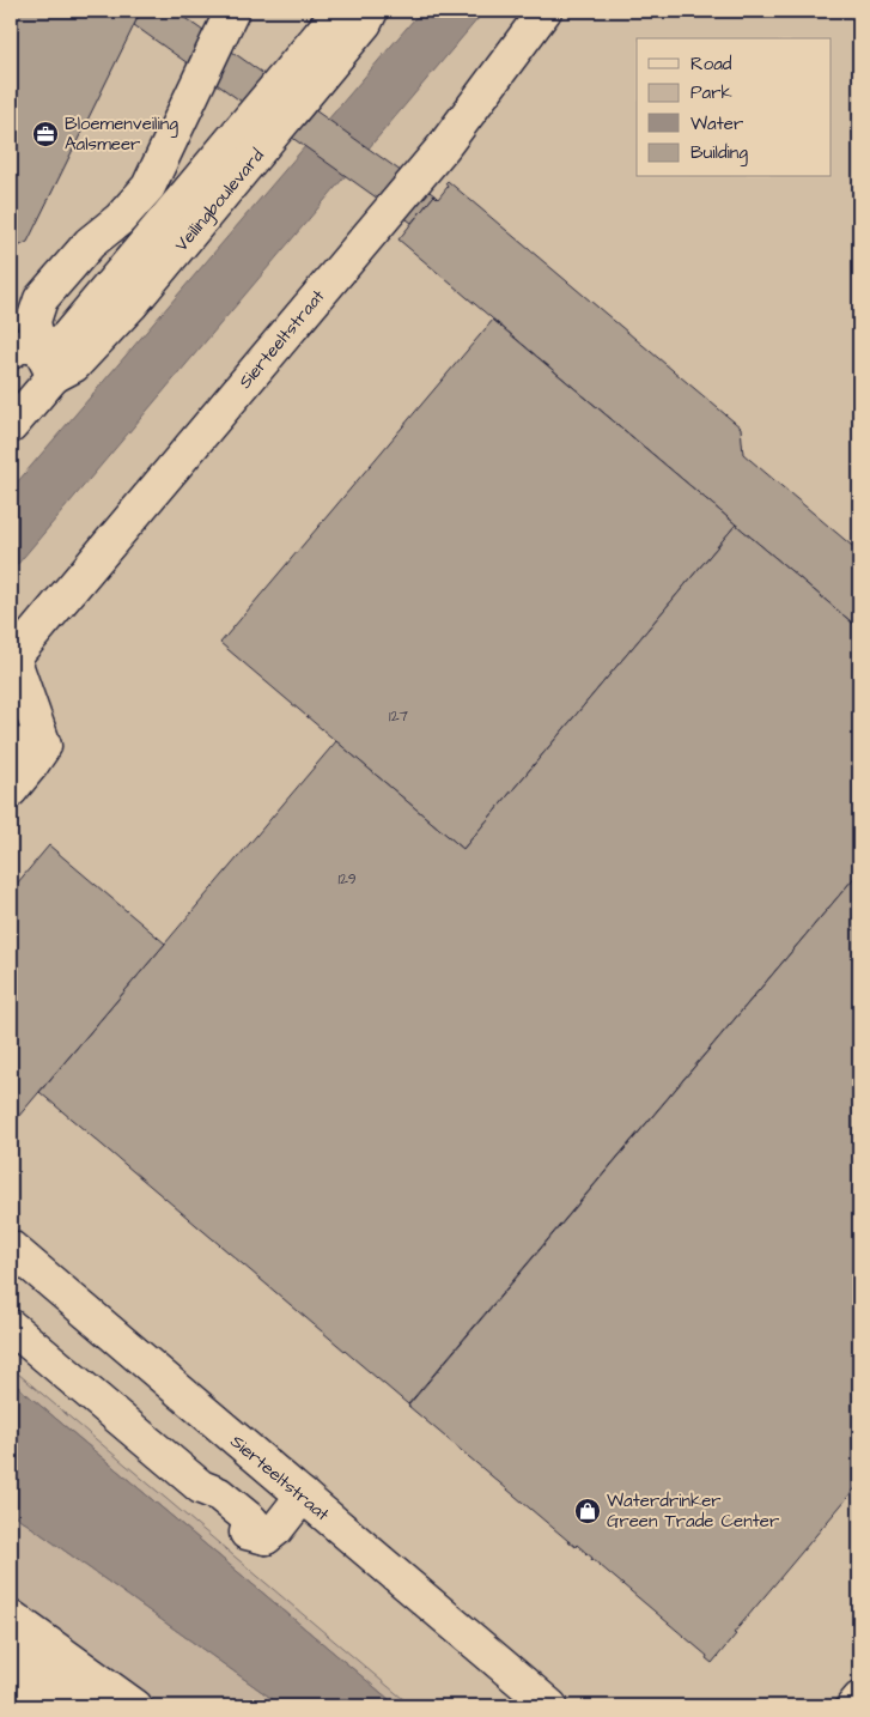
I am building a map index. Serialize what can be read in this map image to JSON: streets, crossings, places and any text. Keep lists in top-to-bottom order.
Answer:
{
  "streets": {
    "main road": ["Veilingboulevard", "Sierteeltstraat"]
  },
  "places": {
    "office": ["Bloemenveiling Aalsmeer"],
    "shop": ["Waterdrinker Green Trade Center"]
  },
  "house_numbers": ["127", "129"],
  "legend": [
    "Road",
    "Park",
    "Water",
    "Building"
  ]
}
